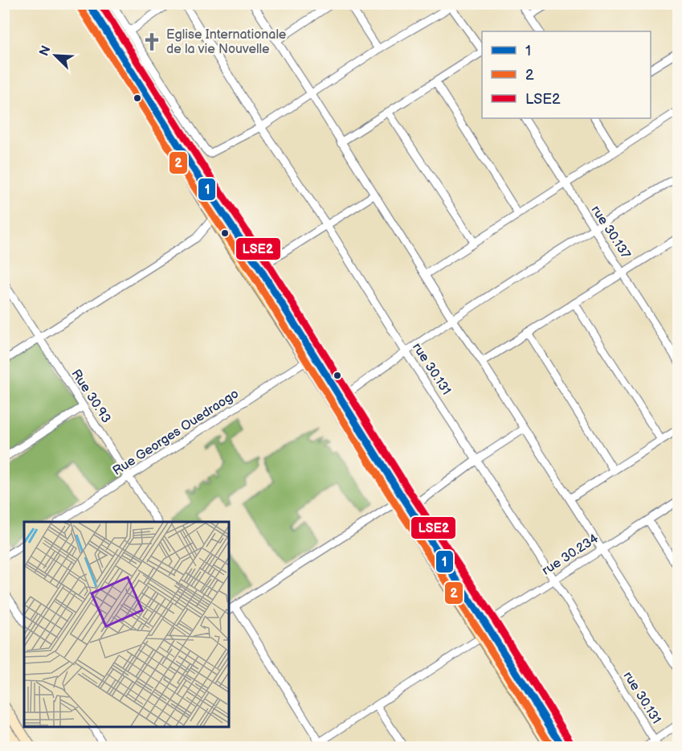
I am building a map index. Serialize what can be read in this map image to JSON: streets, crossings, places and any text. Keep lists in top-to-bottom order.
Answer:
{
  "streets": {
    "street": [
      "rue 30.137",
      "rue 30.131",
      "Rue 30.93",
      "Rue Georges Ouedraogo",
      "rue 30.234"
    ]
  },
  "crossings": [
    ["rue 30.131", "rue 30.234"],
    ["Rue 30.93", "Rue Georges Ouedraogo"]
  ],
  "places": {
    "church": ["Eglise Internationale de la vie Nouvelle"]
  },
  "lines": ["transit line 1", "transit line LSE2", "transit line 2"],
  "legend": ["1", "2", "LSE2"],
  "north": "top left"
}
